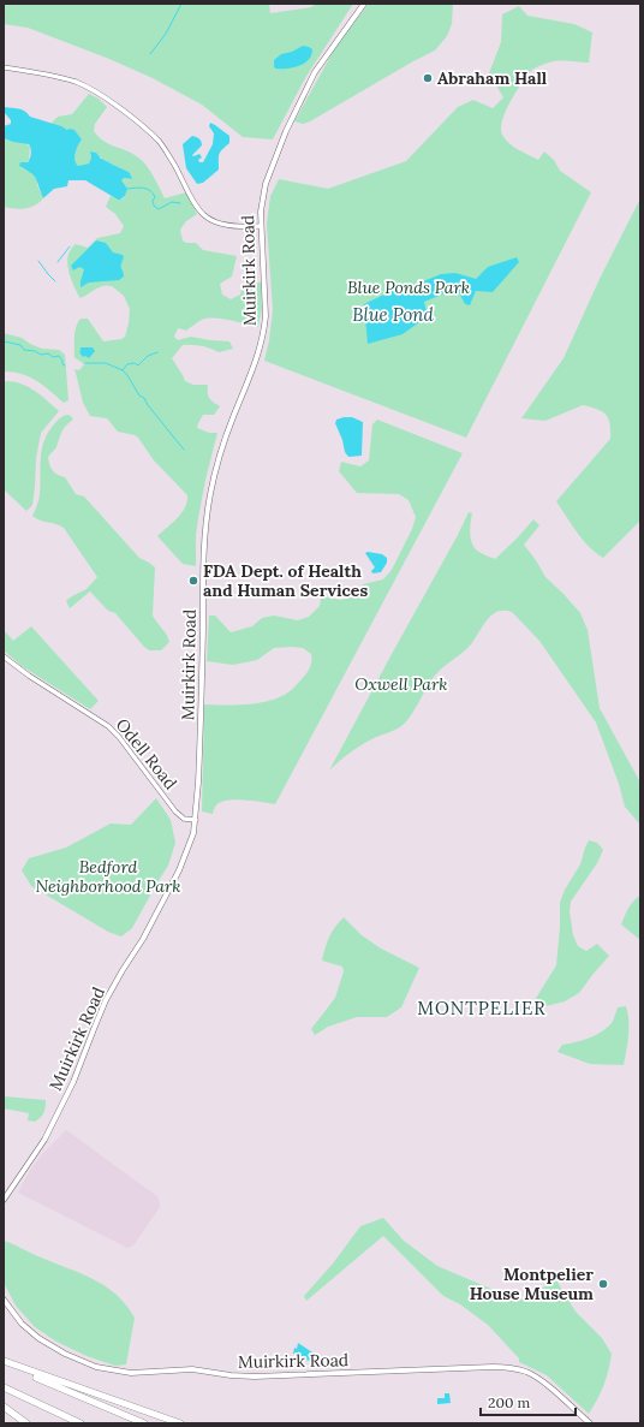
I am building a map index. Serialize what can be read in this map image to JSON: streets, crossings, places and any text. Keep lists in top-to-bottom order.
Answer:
{
  "streets": {
    "main road": ["Muirkirk Road"],
    "street": ["Odell Road"]
  },
  "crossings": [
    ["Muirkirk Road", "Odell Road"]
  ],
  "districts": ["MONTPELIER"],
  "water": ["Blue Pond"],
  "parks": ["Blue Ponds Park", "Oxwell Park", "Bedford Neighborhood Park"],
  "places": ["Abraham Hall", "FDA Dept. of Health and Human Services", "Montpelier House Museum"],
  "scale_bar": "200 m"
}
